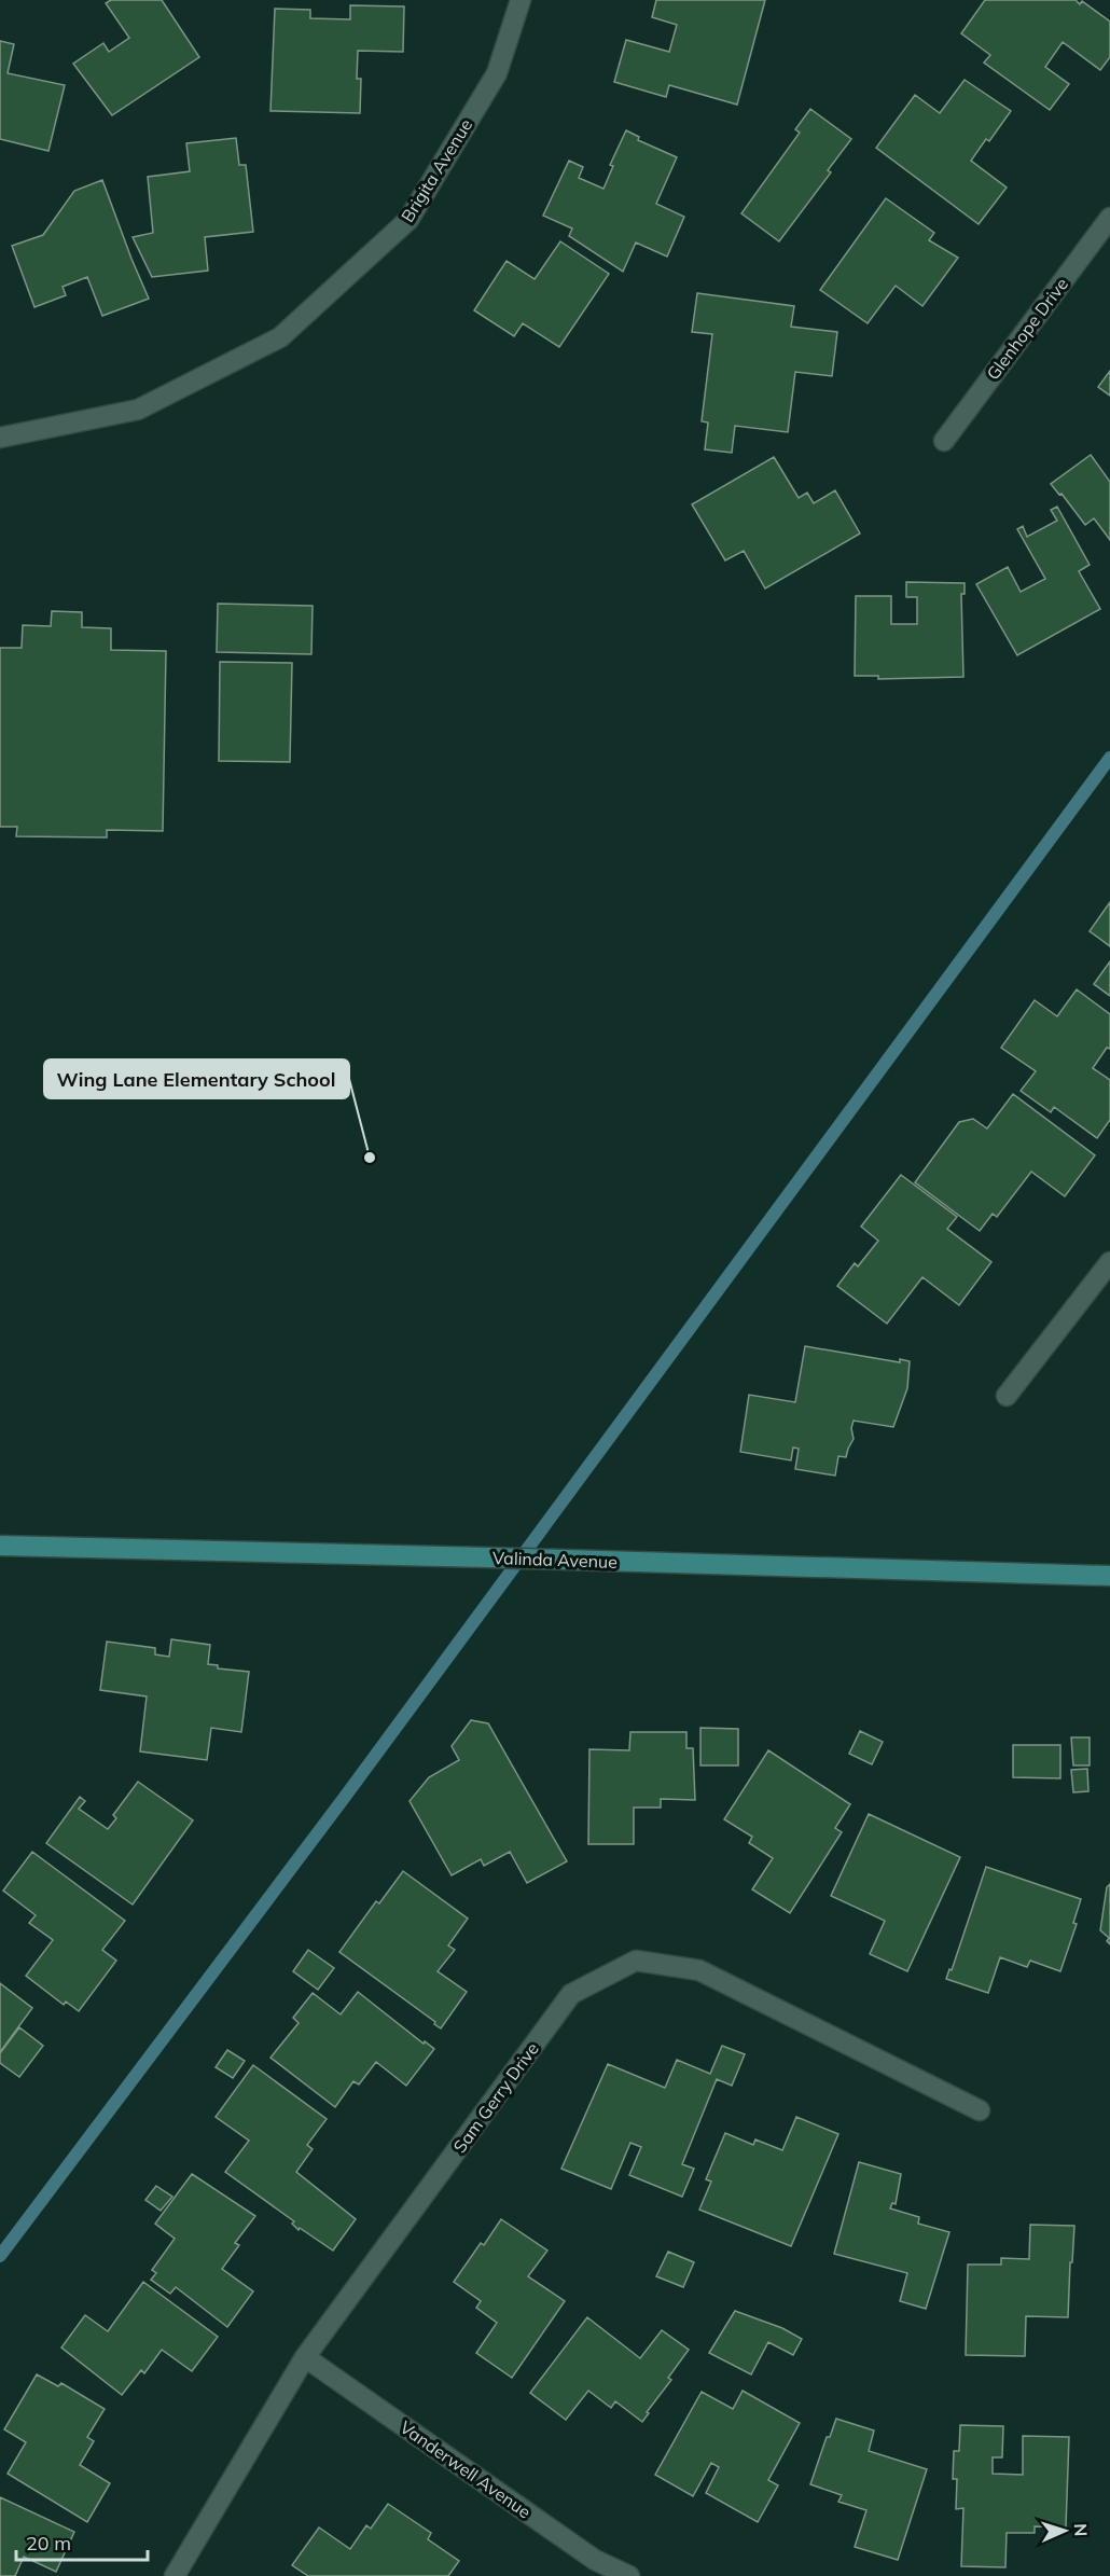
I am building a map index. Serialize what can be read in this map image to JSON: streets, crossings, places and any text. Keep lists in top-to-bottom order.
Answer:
{
  "streets": {
    "main road": ["Valinda Avenue"],
    "street": [
      "Brigita Avenue",
      "Glenhope Drive",
      "Sam Gerry Drive",
      "Vanderwell Avenue"
    ]
  },
  "crossings": [
    ["Sam Gerry Drive", "Vanderwell Avenue"]
  ],
  "places": ["Wing Lane Elementary School"],
  "scale_bar": "20 m",
  "north": "right"
}
